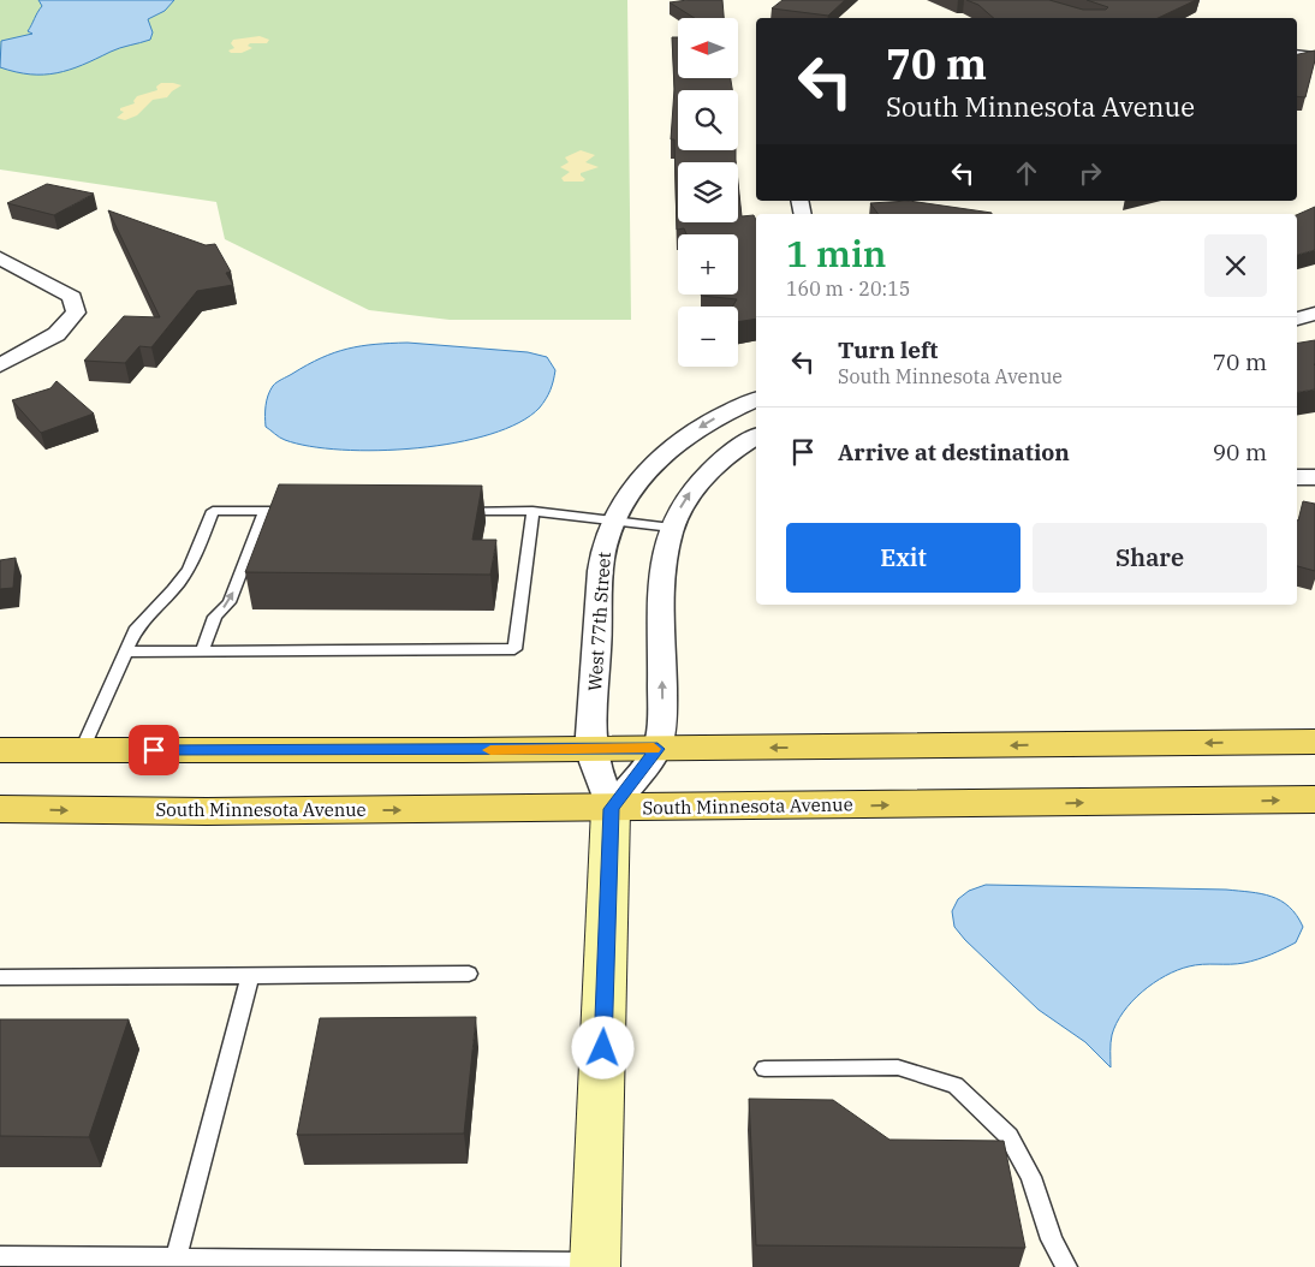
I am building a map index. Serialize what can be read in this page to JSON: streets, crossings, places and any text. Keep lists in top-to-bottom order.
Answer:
{
  "streets": {
    "main road": ["South Minnesota Avenue"],
    "street": ["West 77th Street"]
  },
  "crossings": [
    ["West 77th Street", "South Minnesota Avenue"]
  ],
  "north": "left",
  "page": {
    "map_buttons": ["+", "−"],
    "turn": ["70 m", "South Minnesota Avenue"],
    "heading": ["1 min", "160 m · 20:15"],
    "list": [
      {
        "name": "Turn left",
        "note": "South Minnesota Avenue",
        "value": "70 m"
      },
      {
        "name": "Arrive at destination",
        "value": "90 m"
      }
    ],
    "buttons": ["Exit", "Share"]
  }
}
